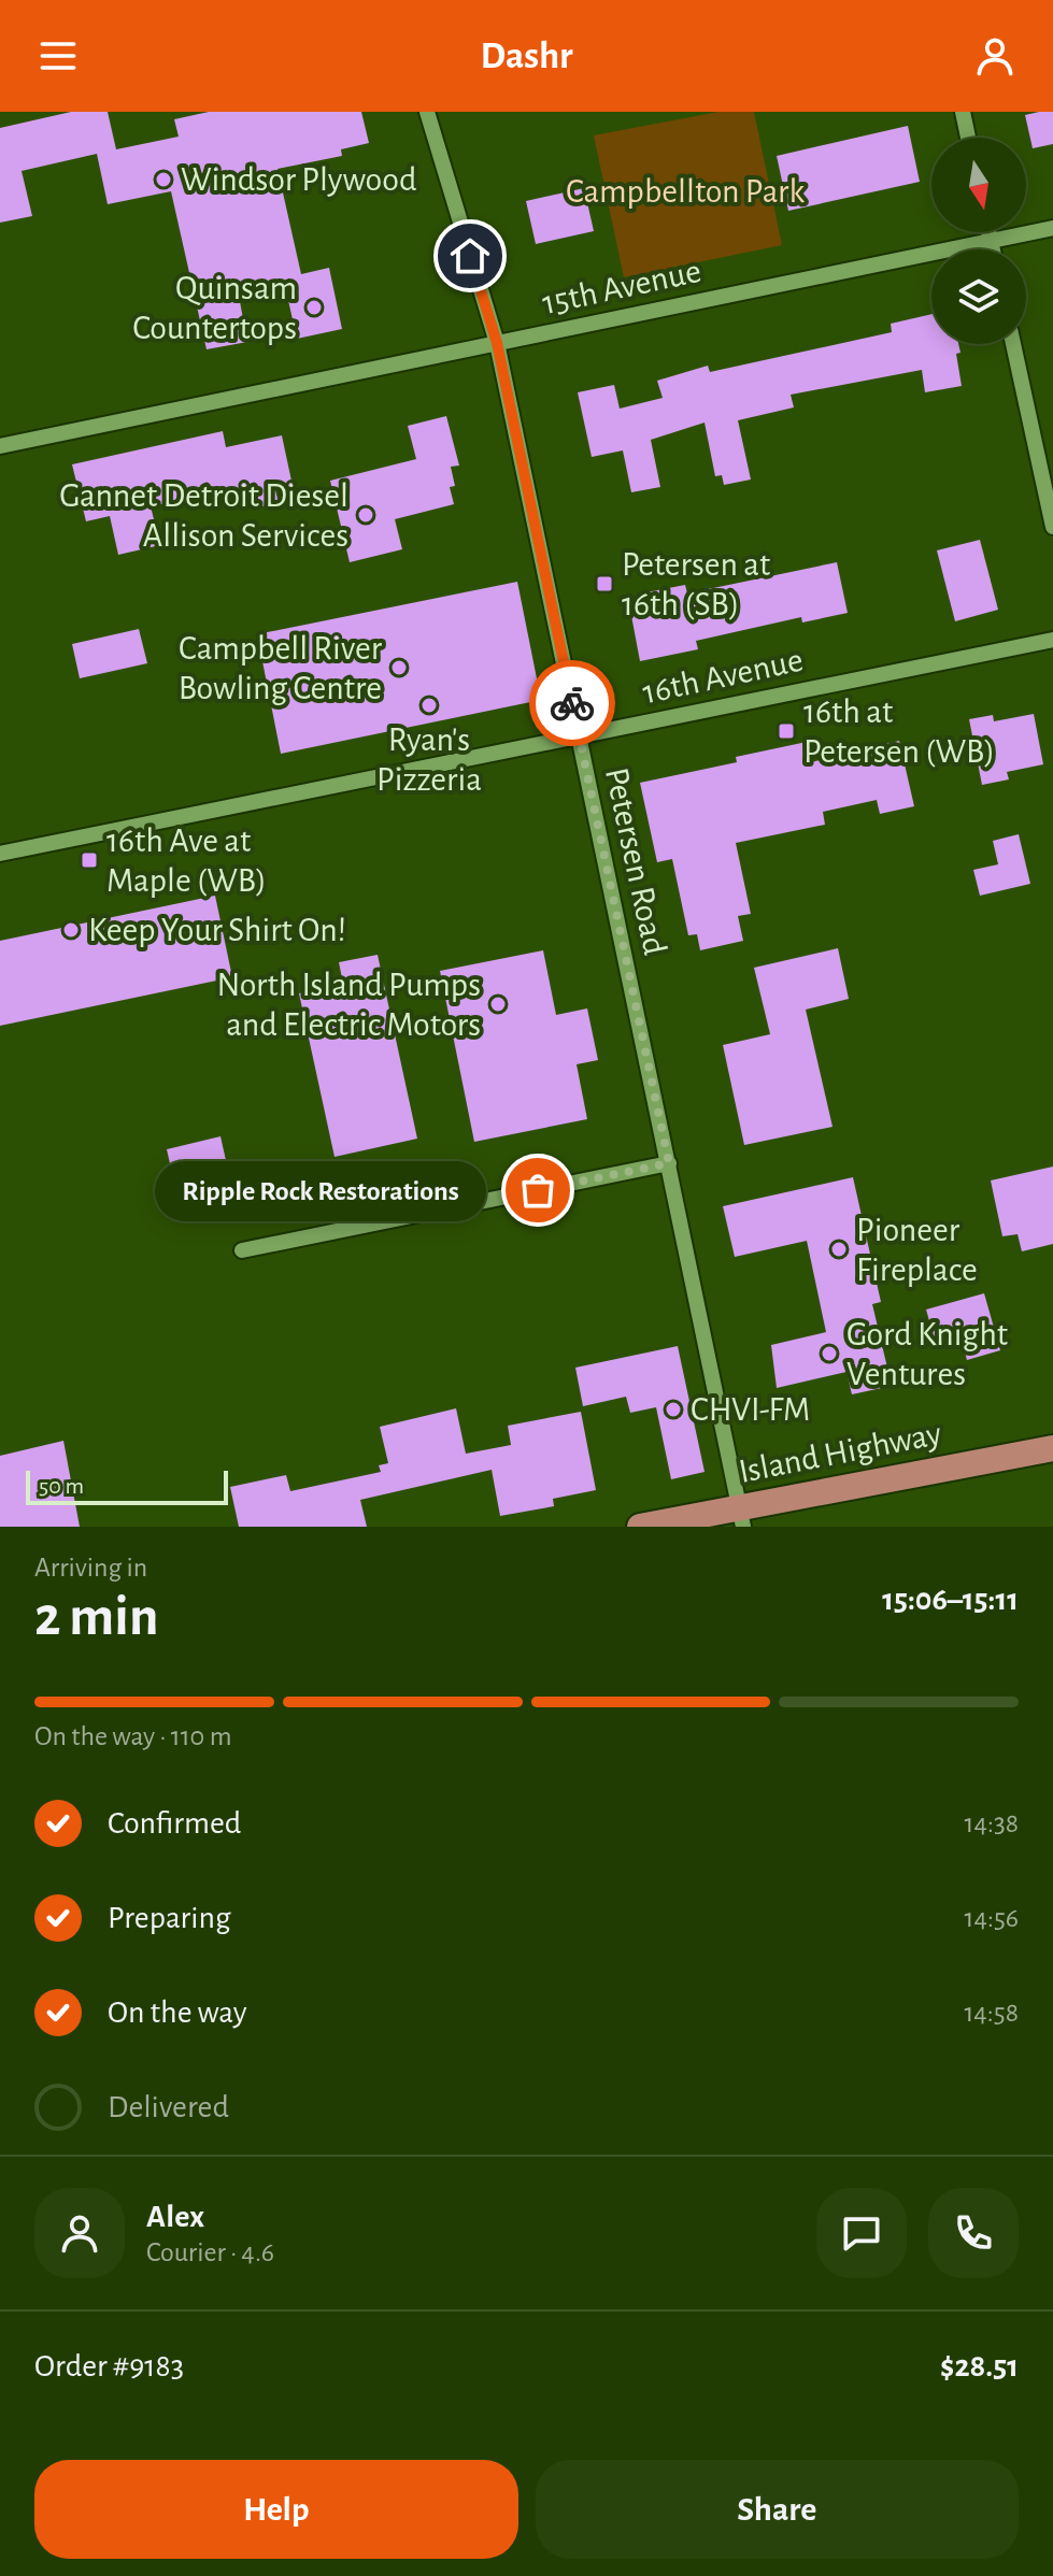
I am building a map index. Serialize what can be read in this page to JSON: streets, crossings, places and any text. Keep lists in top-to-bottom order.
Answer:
{
  "streets": {
    "main road": ["Island Highway"],
    "street": ["15th Avenue", "16th Avenue", "Petersen Road"]
  },
  "crossings": [
    ["15th Avenue", "Petersen Road"],
    ["16th Avenue", "Petersen Road"],
    ["Petersen Road", "Island Highway"]
  ],
  "parks": ["Campbellton Park"],
  "places": {
    "other": [
      "Windsor Plywood",
      "Quinsam Countertops",
      "Gannet Detroit Diesel Allison Services",
      "Campbell River Bowling Centre",
      "Ryan's Pizzeria",
      "Keep Your Shirt On!",
      "North Island Pumps and Electric Motors",
      "Ripple Rock Restorations",
      "Pioneer Fireplace",
      "Gord Knight Ventures",
      "CHVI-FM"
    ],
    "transit": ["Petersen at 16th (SB)", "16th at Petersen (WB)", "16th Ave at Maple (WB)"]
  },
  "scale_bar": "50 m",
  "north": "bottom",
  "page": {
    "header": "Dashr",
    "bubble": "Ripple Rock Restorations",
    "scale": "50 m",
    "heading": ["2 min", "Arriving in", "15:06–15:11"],
    "panel": [
      "Alex",
      "Courier · 4.6",
      "Order #9183",
      "$28.51"
    ],
    "bar": "On the way · 110 m",
    "list": [
      ["Confirmed", "14:38"],
      ["Preparing", "14:56"],
      ["On the way", "14:58"],
      "Delivered"
    ],
    "buttons": ["Help", "Share"]
  }
}
